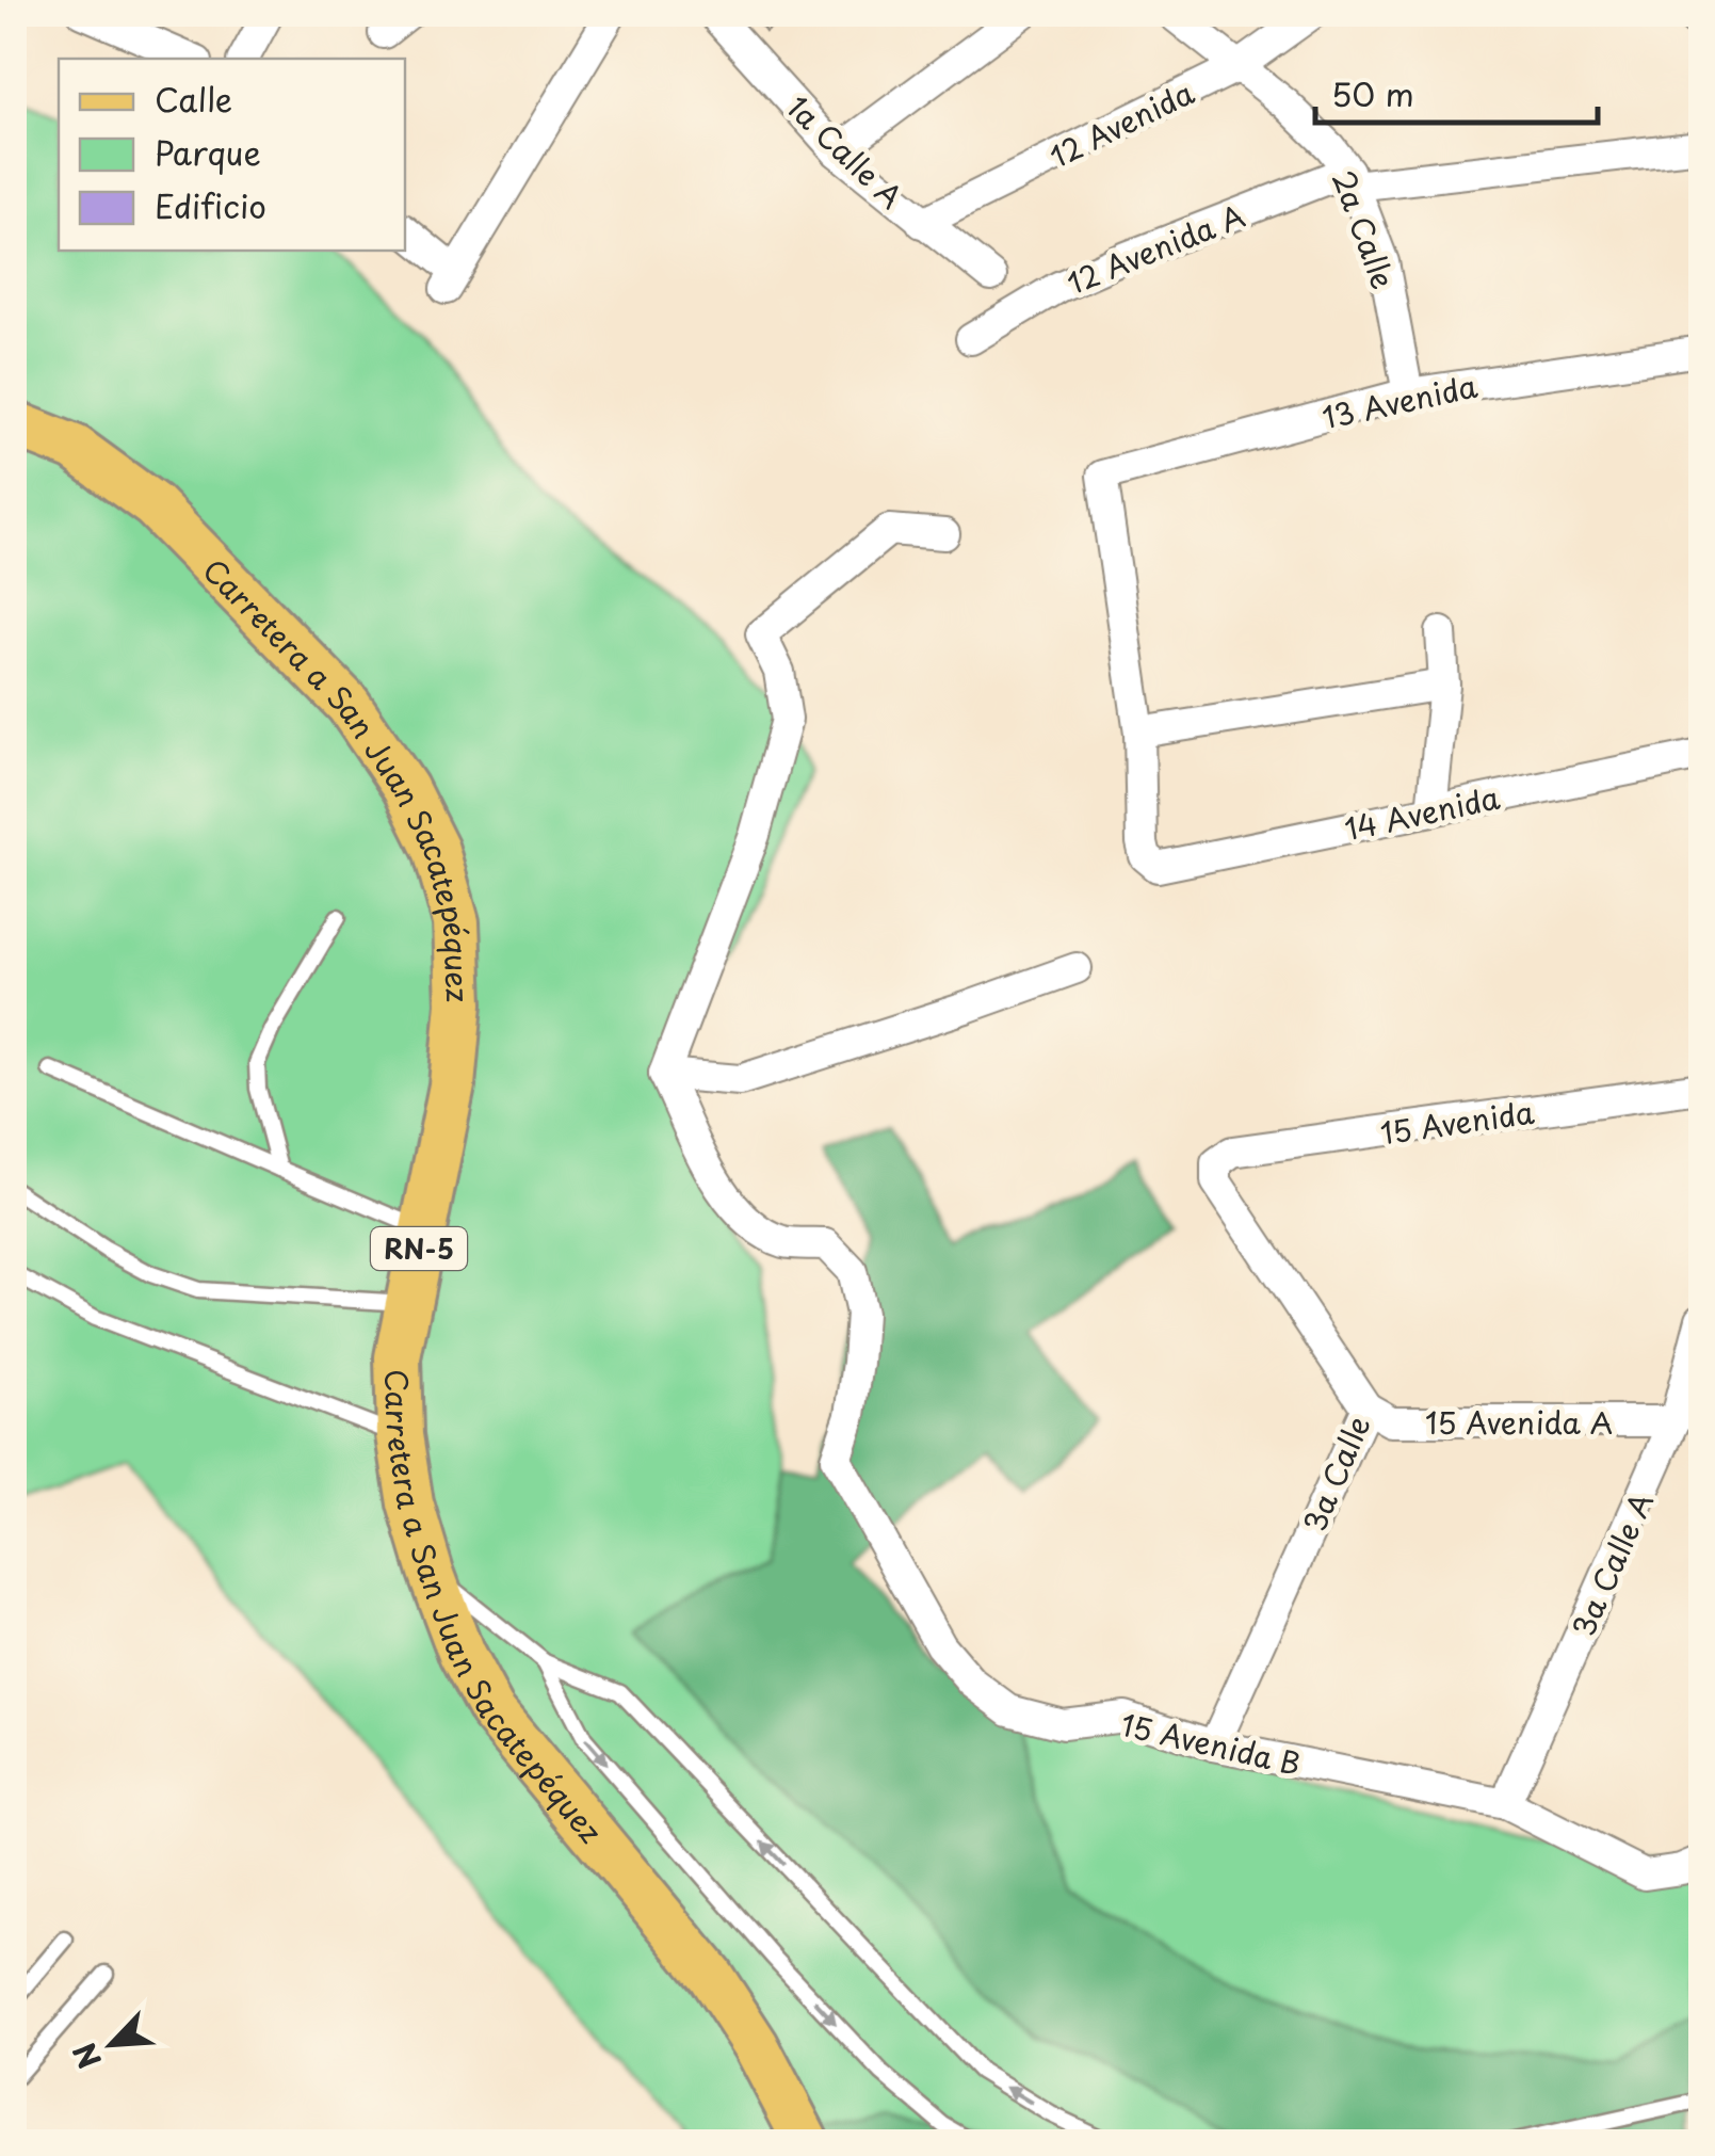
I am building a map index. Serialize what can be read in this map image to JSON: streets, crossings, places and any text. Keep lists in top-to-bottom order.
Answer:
{
  "streets": {
    "main road": ["Carretera a San Juan Sacatepéquez", "RN-5"],
    "street": [
      "12 Avenida",
      "1a Calle A",
      "2a Calle",
      "12 Avenida A",
      "13 Avenida",
      "14 Avenida",
      "15 Avenida",
      "15 Avenida A",
      "3a Calle",
      "3a Calle A",
      "15 Avenida B"
    ]
  },
  "crossings": [
    ["12 Avenida", "1a Calle A"],
    ["12 Avenida", "2a Calle"],
    ["2a Calle", "12 Avenida A"],
    ["2a Calle", "13 Avenida"],
    ["13 Avenida", "14 Avenida"],
    ["15 Avenida", "3a Calle"],
    ["15 Avenida A", "3a Calle"],
    ["15 Avenida A", "3a Calle A"],
    ["3a Calle", "15 Avenida B"],
    ["3a Calle A", "15 Avenida B"]
  ],
  "legend": ["Calle", "Parque", "Edificio"],
  "scale_bar": "50 m",
  "north": "bottom left"
}
